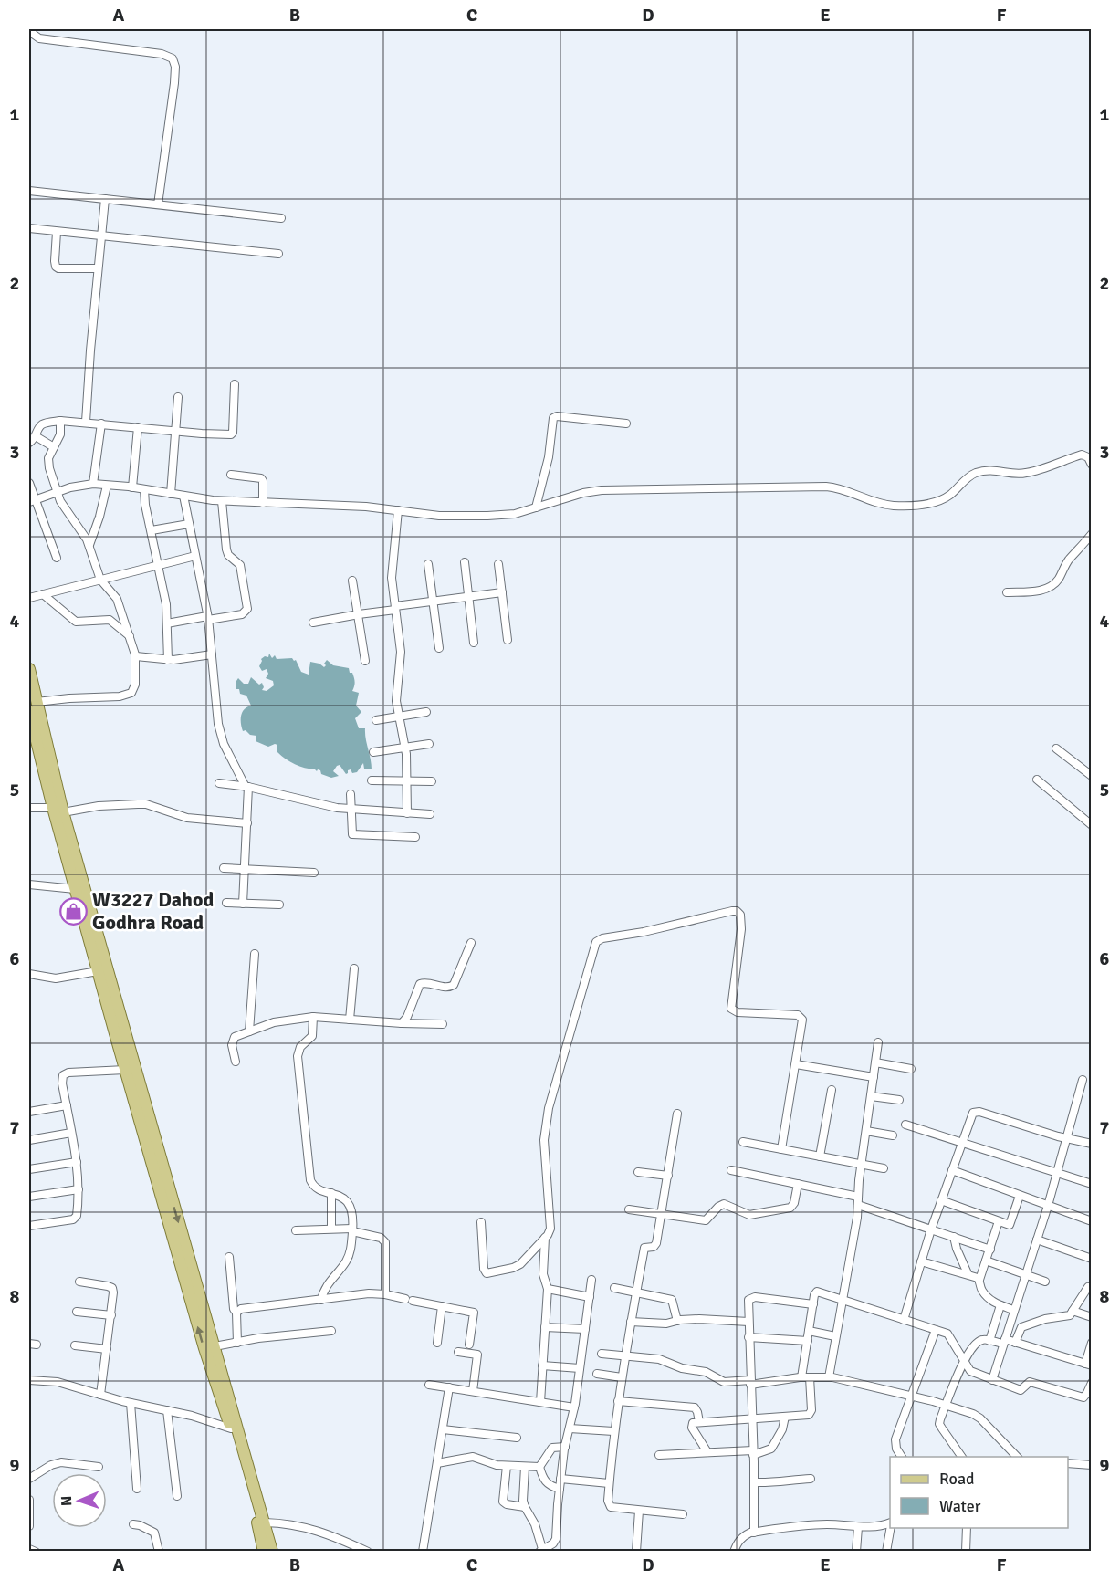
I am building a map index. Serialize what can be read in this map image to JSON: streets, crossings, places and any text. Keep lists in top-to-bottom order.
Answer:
{
  "places": {
    "shop": ["W3227 Dahod Godhra Road"]
  },
  "legend": ["Road", "Water"],
  "north": "left",
  "grid": {
    "columns": [
      "A",
      "B",
      "C",
      "D",
      "E",
      "F"
    ],
    "rows": [
      "1",
      "2",
      "3",
      "4",
      "5",
      "6",
      "7",
      "8",
      "9"
    ]
  }
}
